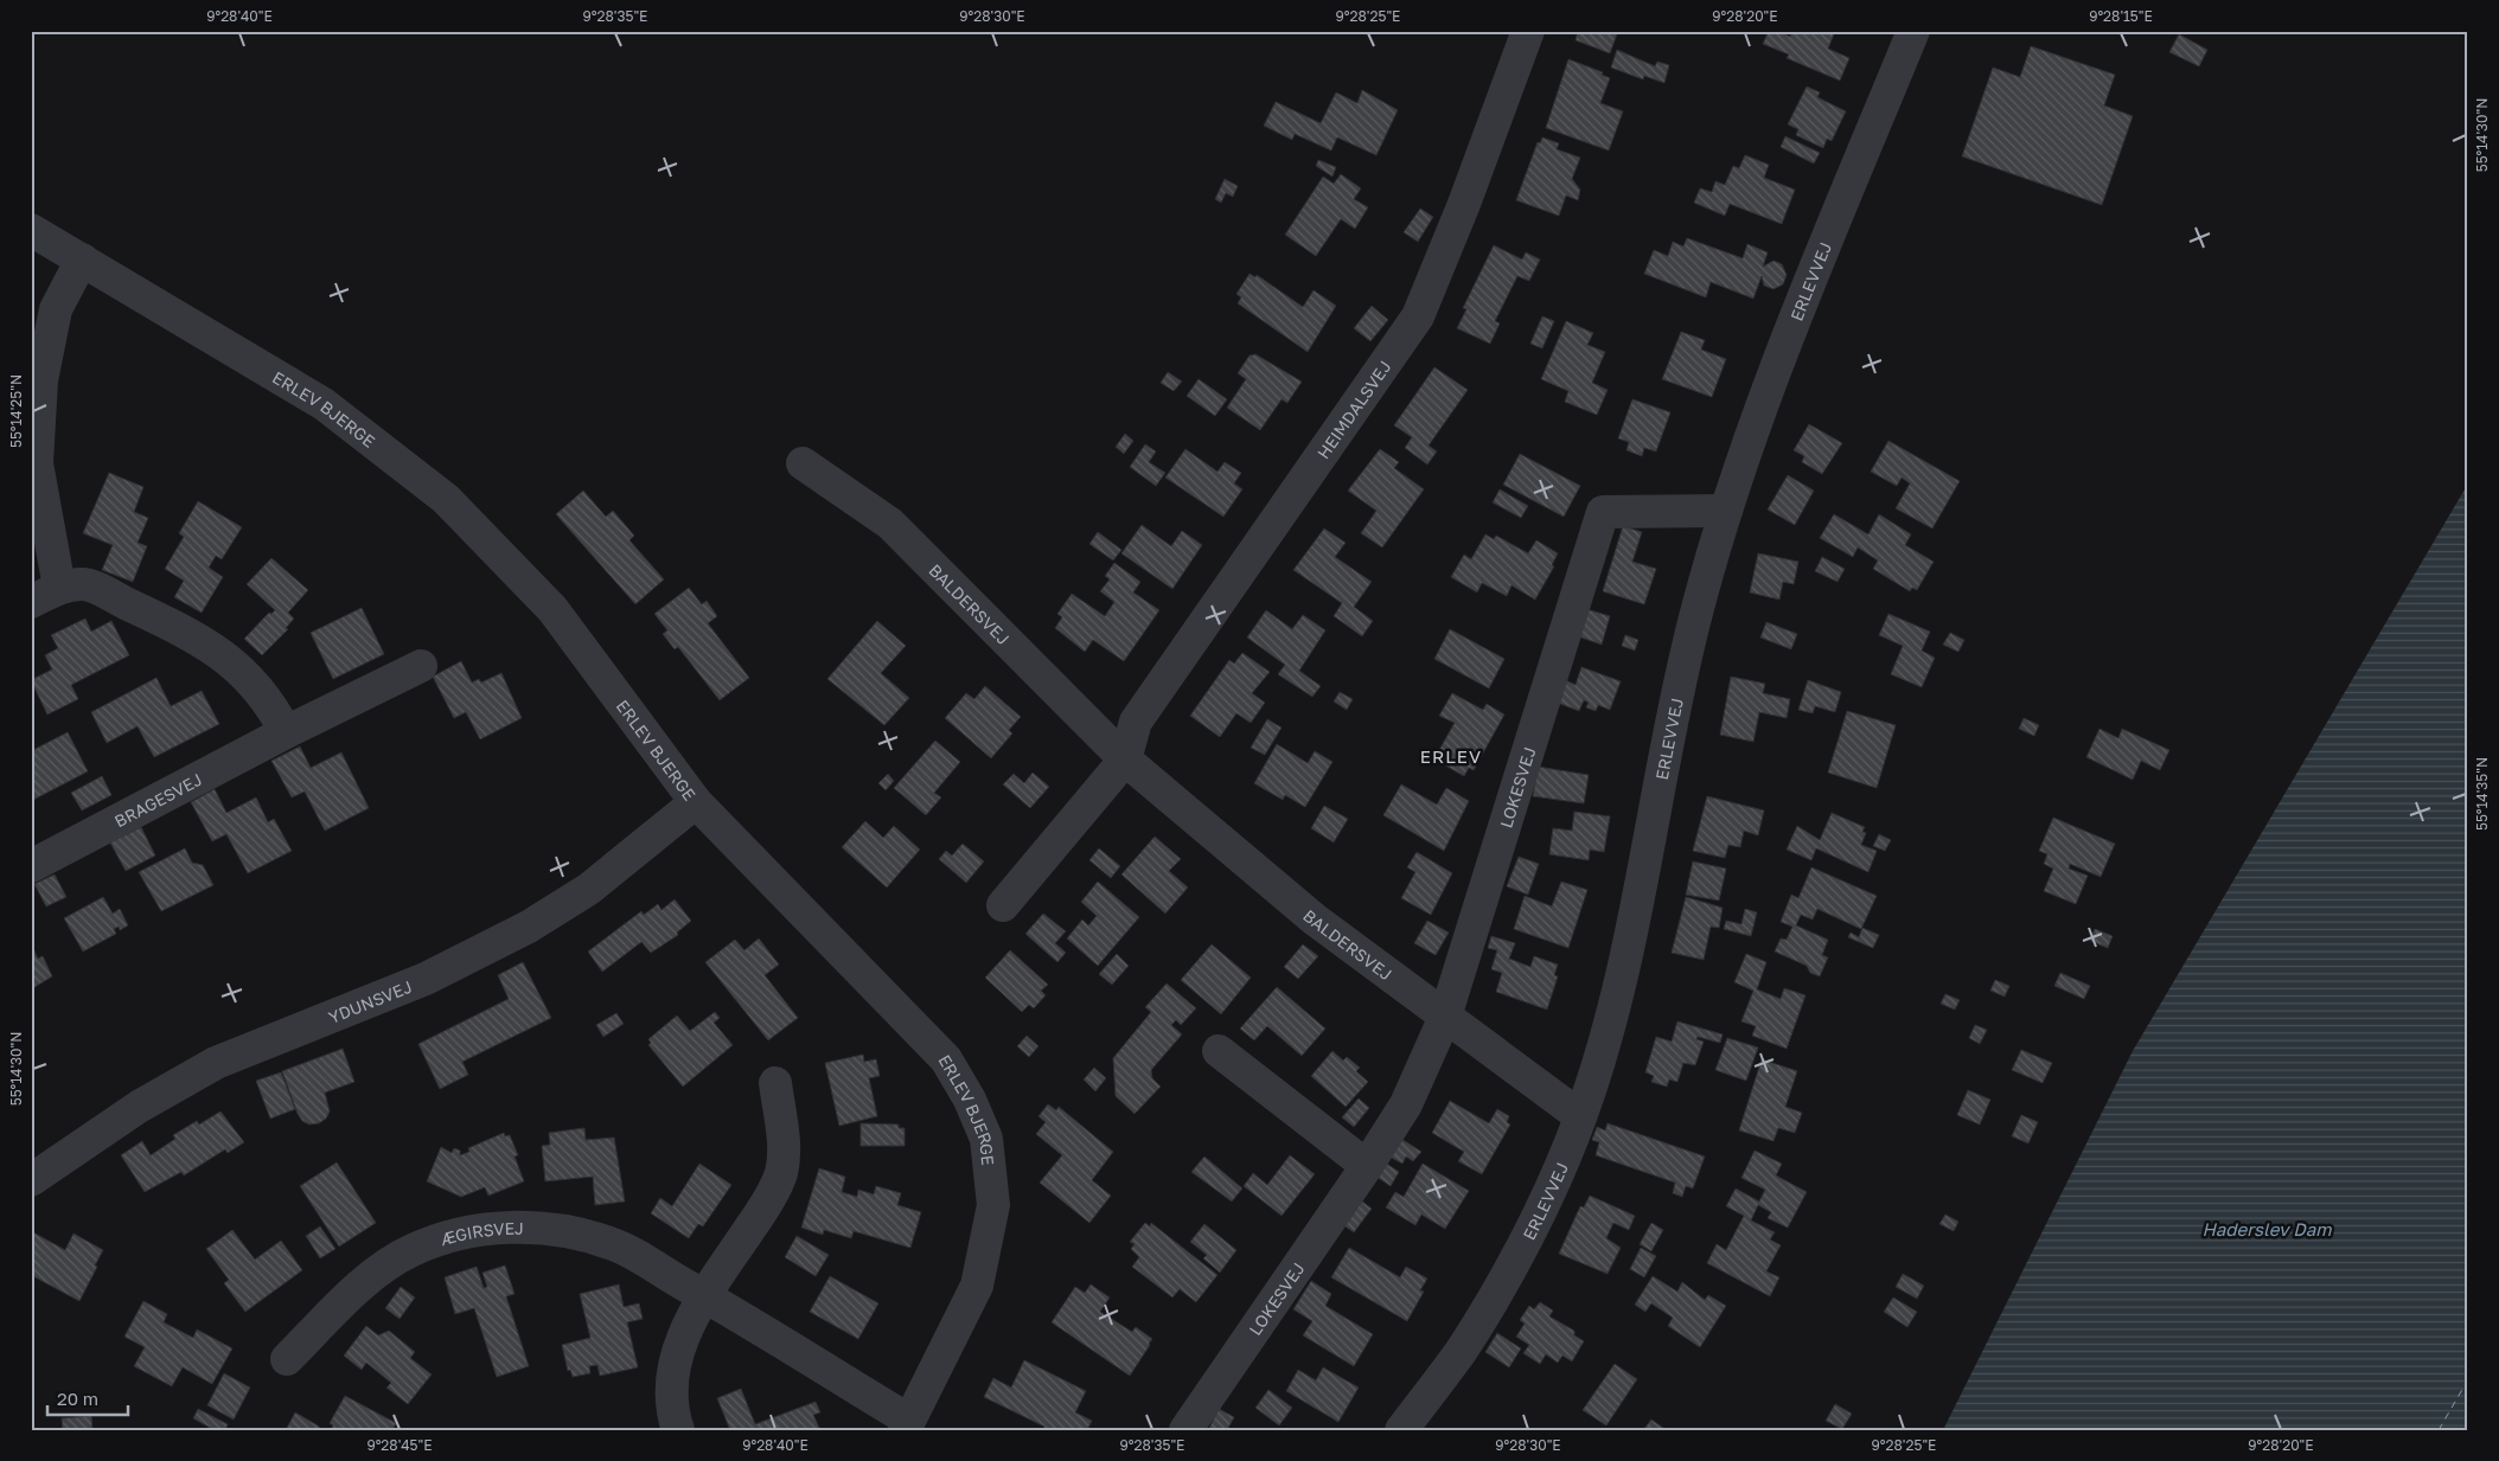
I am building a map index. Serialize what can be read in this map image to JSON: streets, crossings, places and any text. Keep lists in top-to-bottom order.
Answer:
{
  "streets": {
    "street": [
      "ERLEVVEJ",
      "ERLEV BJERGE",
      "HEIMDALSVEJ",
      "BALDERSVEJ",
      "LOKESVEJ",
      "BRAGESVEJ",
      "YDUNSVEJ",
      "ÆGIRSVEJ"
    ]
  },
  "crossings": [
    ["ERLEVVEJ", "BALDERSVEJ"],
    ["ERLEVVEJ", "LOKESVEJ"],
    ["ERLEV BJERGE", "YDUNSVEJ"],
    ["ERLEV BJERGE", "ÆGIRSVEJ"],
    ["HEIMDALSVEJ", "BALDERSVEJ"],
    ["BALDERSVEJ", "LOKESVEJ"]
  ],
  "districts": ["ERLEV"],
  "water": ["Haderslev Dam"],
  "scale_bar": "20 m",
  "coordinates": [
    "9°28'40\"E",
    "9°28'35\"E",
    "9°28'30\"E",
    "9°28'25\"E",
    "9°28'20\"E",
    "9°28'15\"E",
    "55°14'30\"N",
    "55°14'25\"N",
    "55°14'35\"N",
    "9°28'45\"E"
  ]
}
